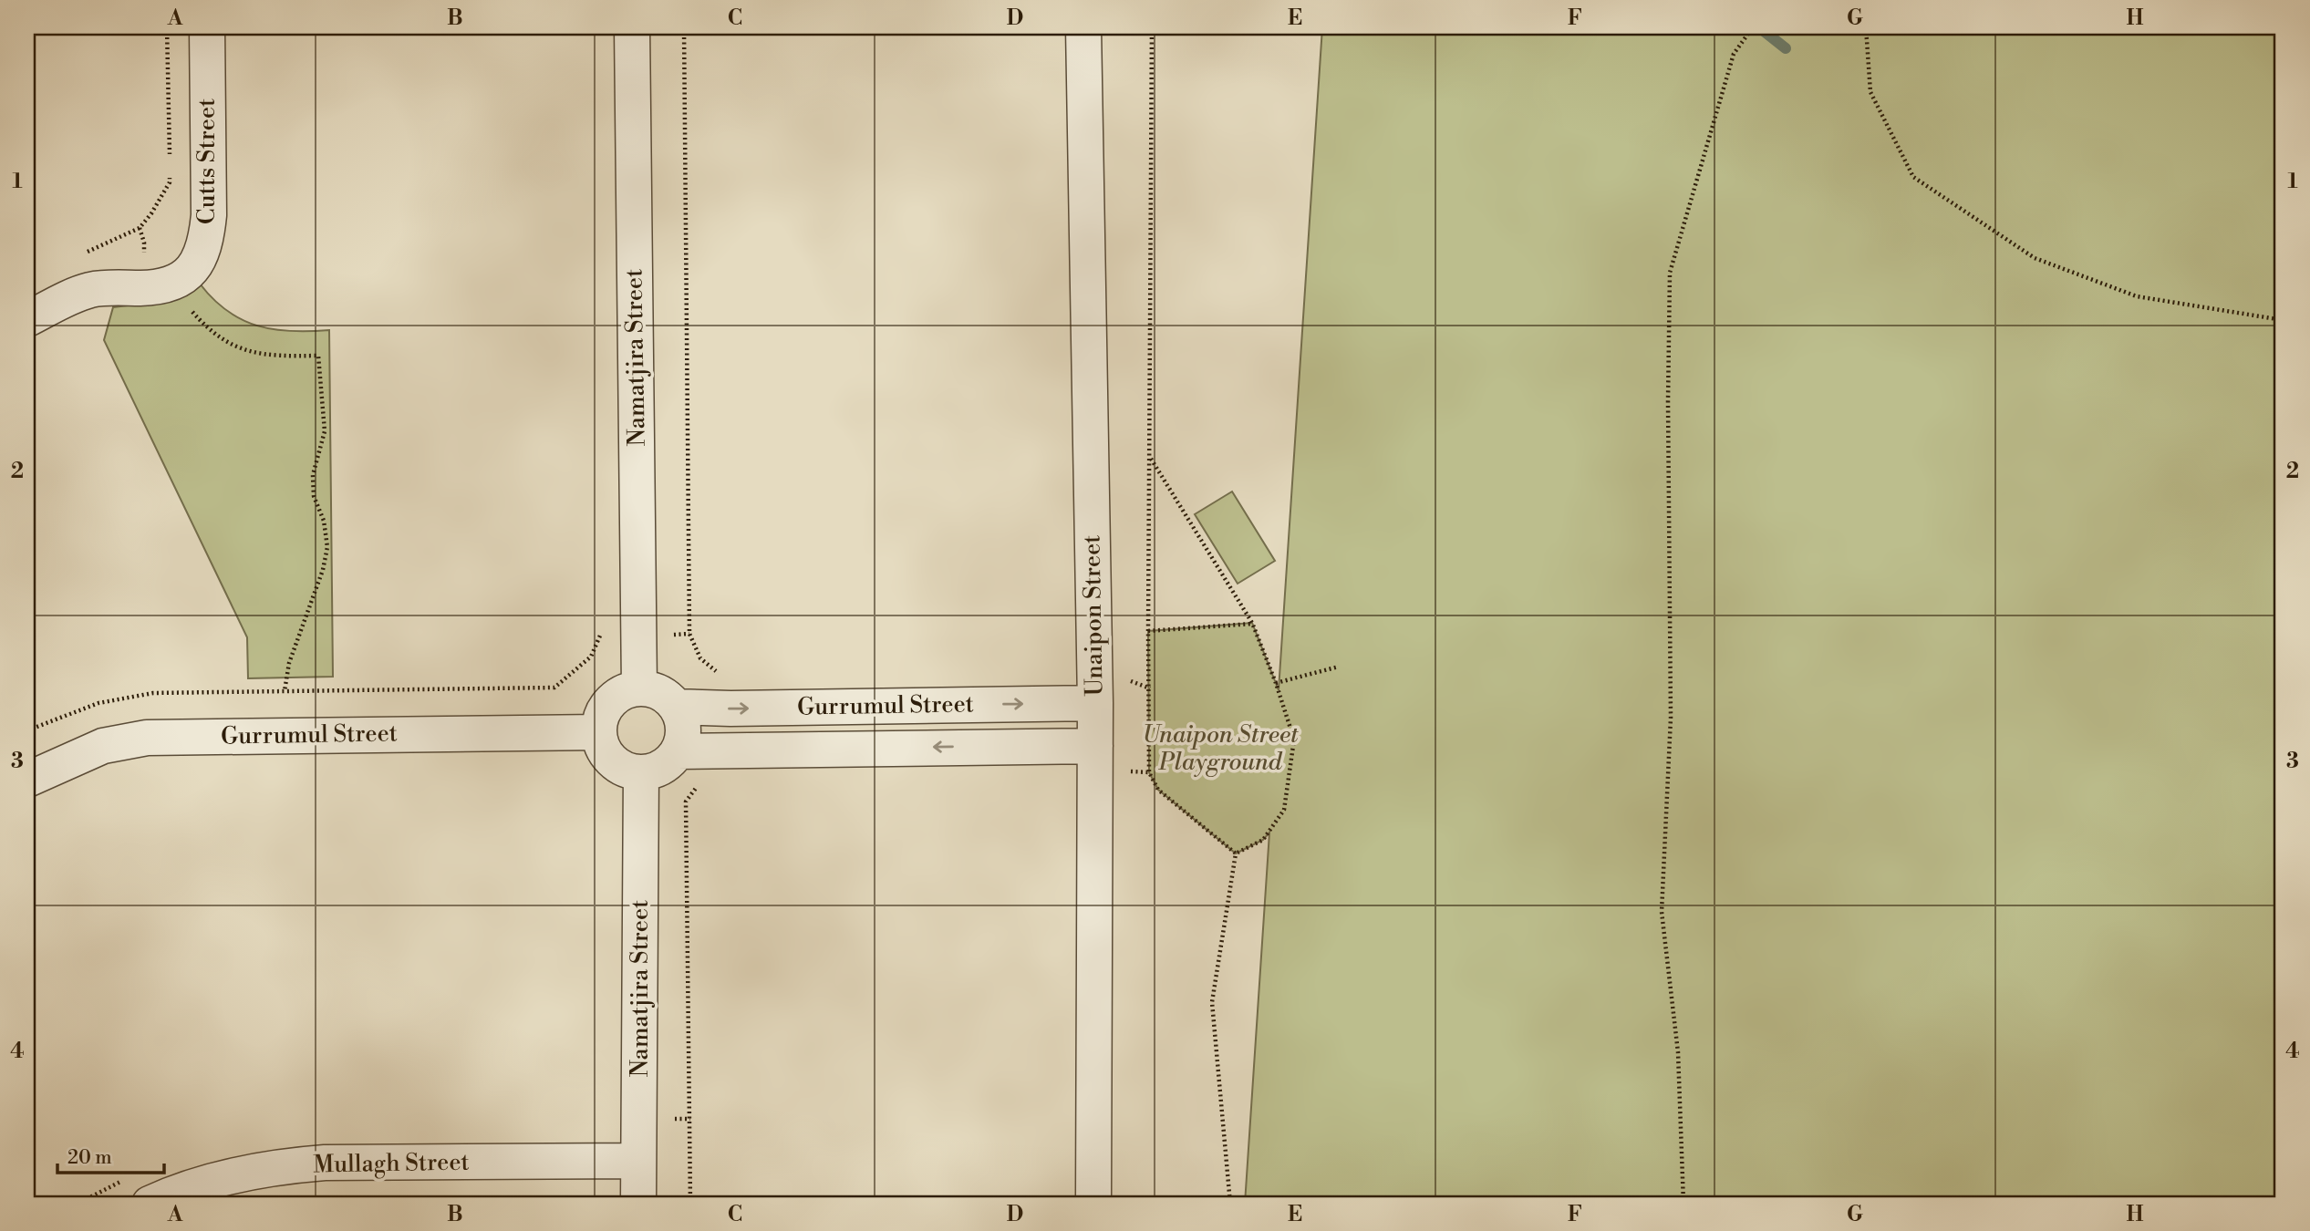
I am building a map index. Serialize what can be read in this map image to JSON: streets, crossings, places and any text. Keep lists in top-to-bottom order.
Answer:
{
  "streets": {
    "street": [
      "Cutts Street",
      "Namatjira Street",
      "Unaipon Street",
      "Gurrumul Street",
      "Mullagh Street"
    ]
  },
  "crossings": [
    ["Namatjira Street", "Gurrumul Street"],
    ["Namatjira Street", "Mullagh Street"],
    ["Unaipon Street", "Gurrumul Street"]
  ],
  "parks": ["Unaipon Street Playground"],
  "scale_bar": "20 m",
  "grid": {
    "columns": [
      "A",
      "B",
      "C",
      "D",
      "E",
      "F",
      "G",
      "H"
    ],
    "rows": [
      "1",
      "2",
      "3",
      "4"
    ]
  }
}
